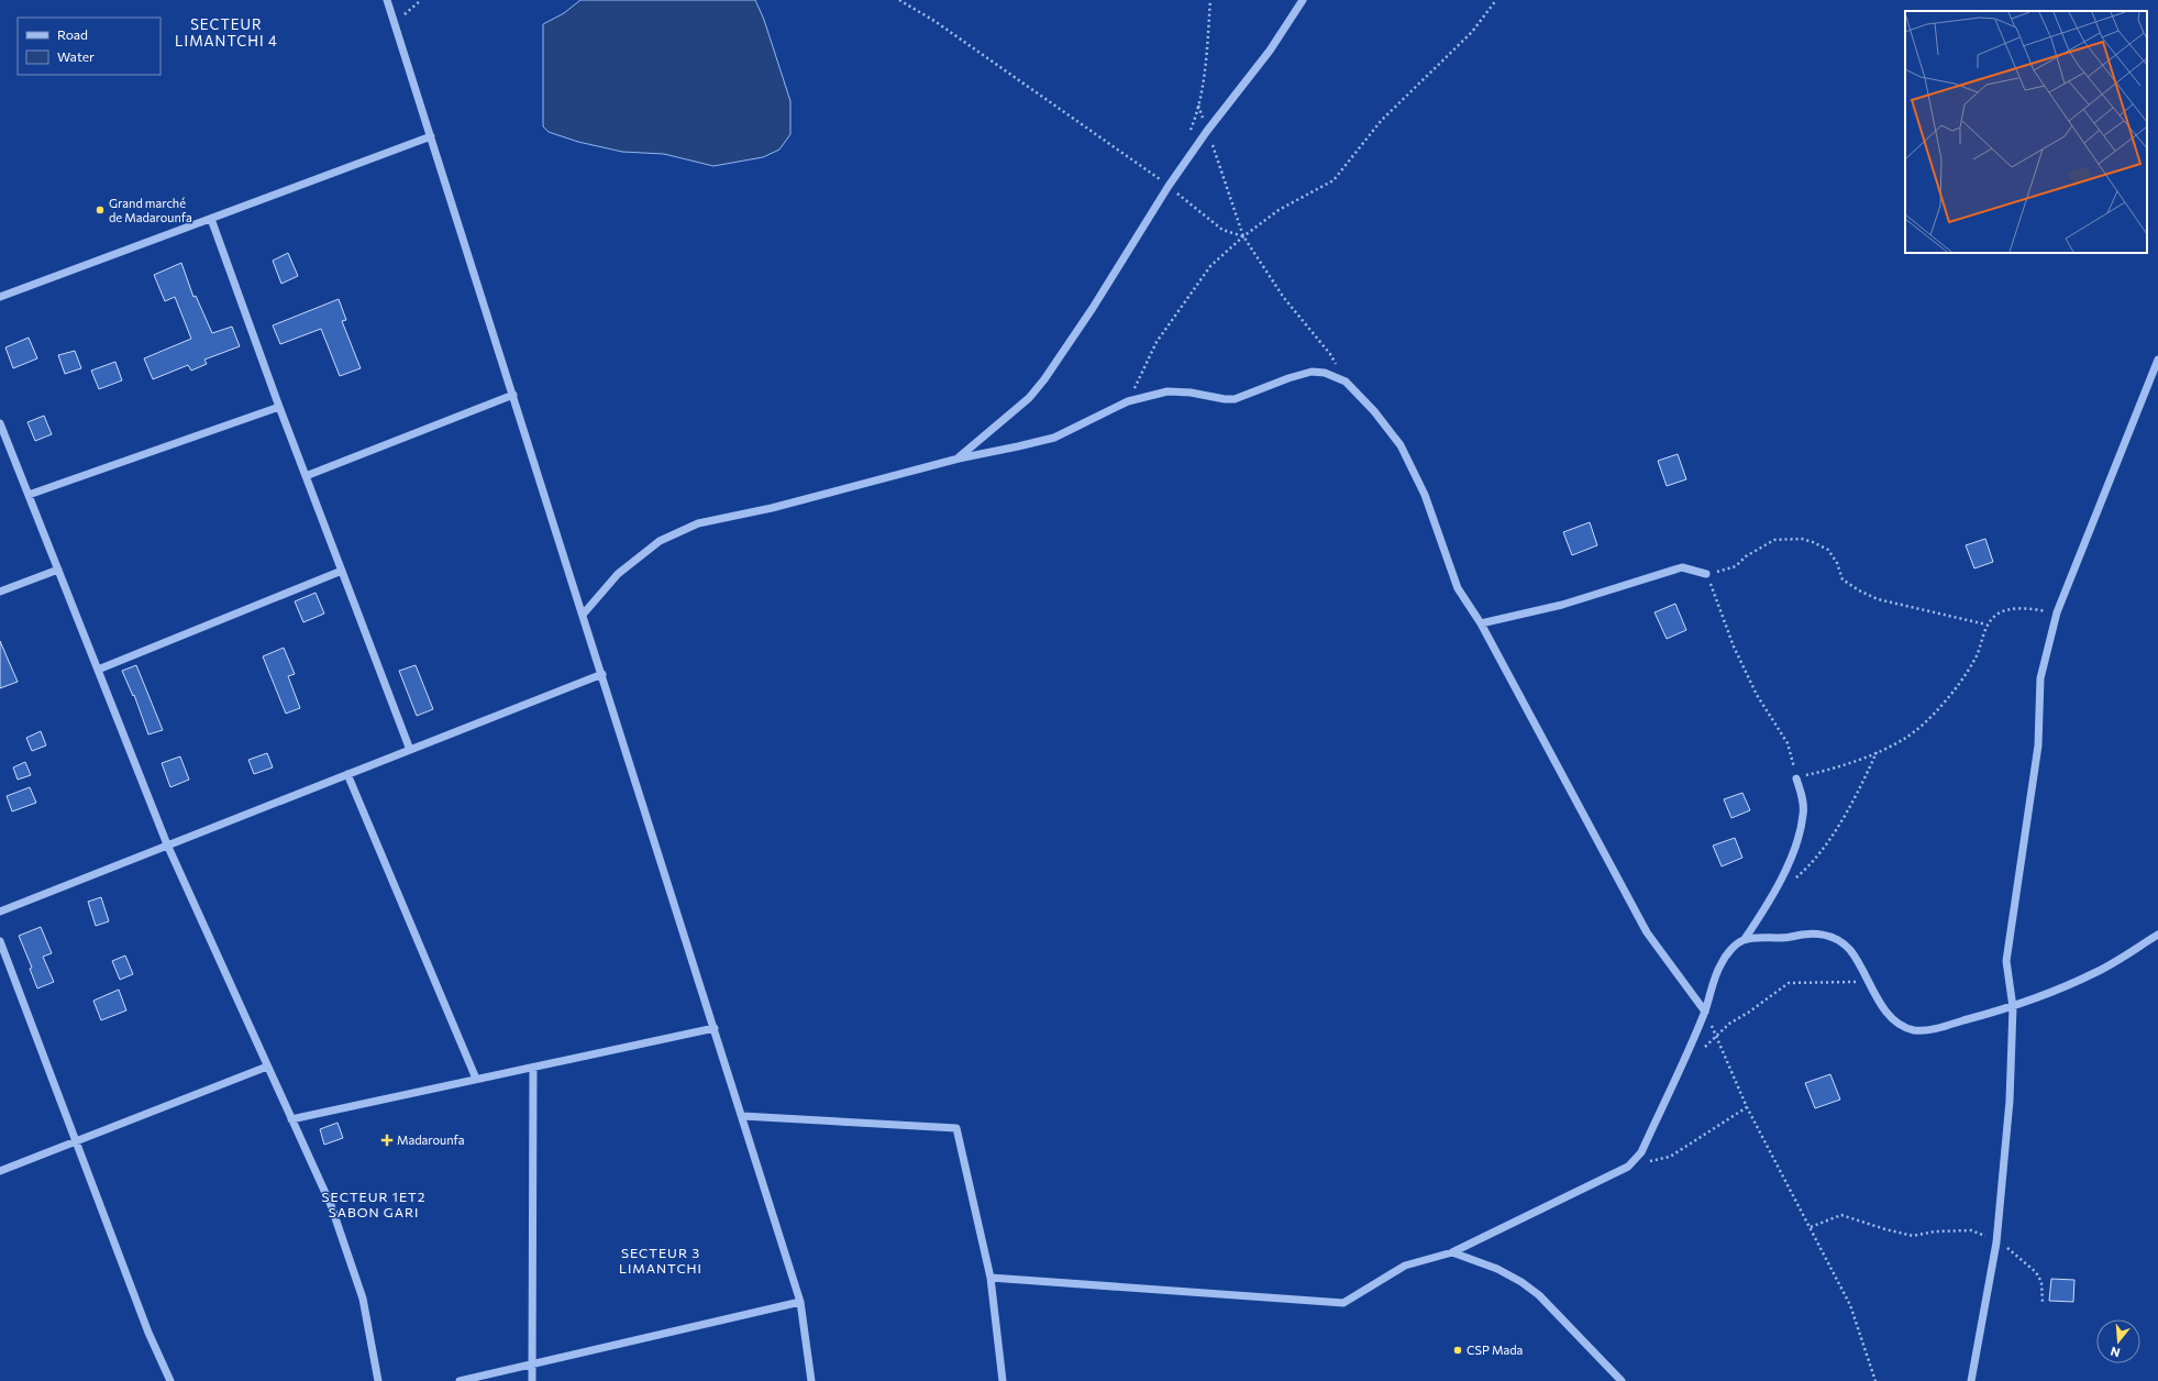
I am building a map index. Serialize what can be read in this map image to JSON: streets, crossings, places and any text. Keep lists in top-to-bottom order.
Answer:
{
  "districts": ["SECTEUR LIMANTCHI 4", "SECTEUR 1ET2 SABON GARI", "SECTEUR 3 LIMANTCHI"],
  "places": {
    "other": ["Grand marché de Madarounfa", "CSP Mada"],
    "health": ["Madarounfa"]
  },
  "legend": ["Road", "Water"],
  "north": "bottom"
}
